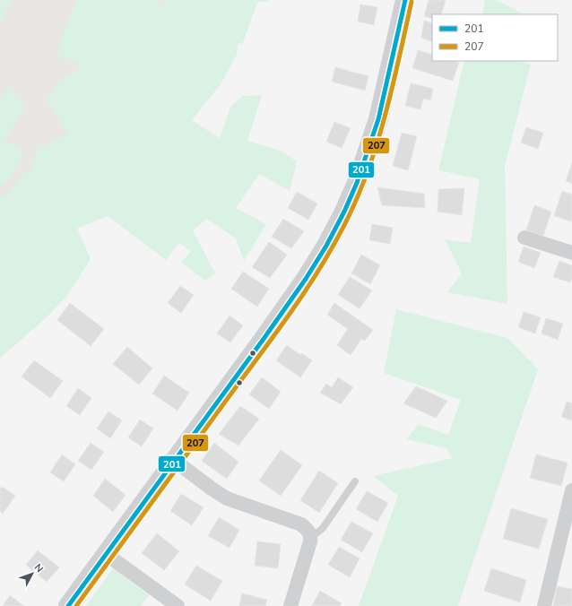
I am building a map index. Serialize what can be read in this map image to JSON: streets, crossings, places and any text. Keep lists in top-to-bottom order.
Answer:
{
  "lines": ["transit line 201", "transit line 207"],
  "legend": ["201", "207"],
  "north": "top right"
}
